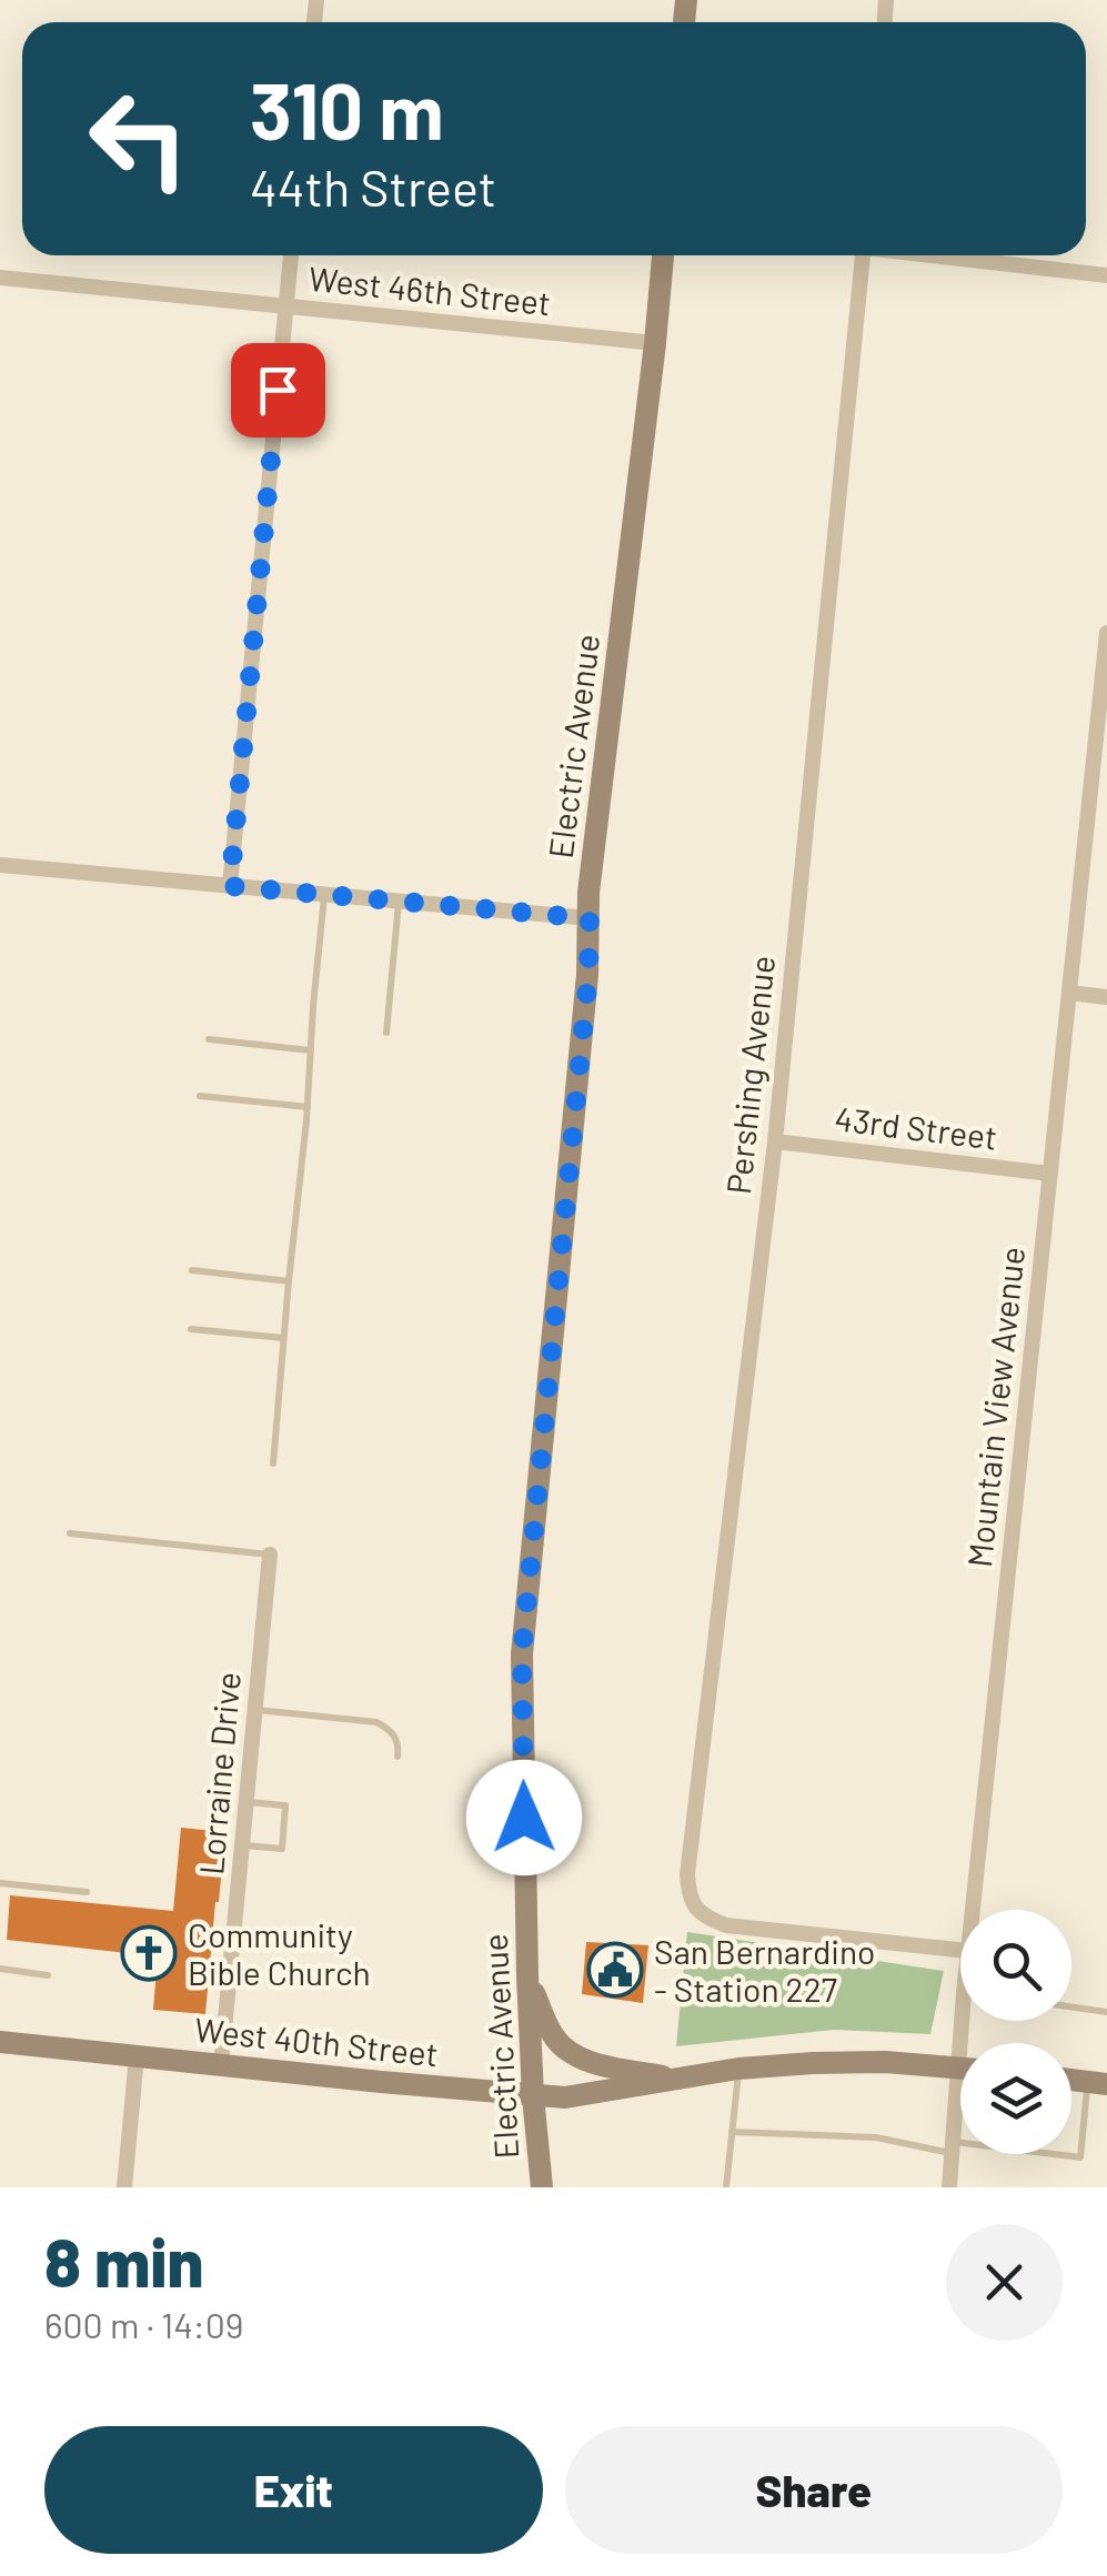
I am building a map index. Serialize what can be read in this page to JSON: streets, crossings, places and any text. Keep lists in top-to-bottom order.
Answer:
{
  "streets": {
    "main road": ["Electric Avenue", "West 40th Street"],
    "street": [
      "West 46th Street",
      "Pershing Avenue",
      "43rd Street",
      "Mountain View Avenue",
      "Lorraine Drive"
    ]
  },
  "crossings": [
    ["West 46th Street", "Electric Avenue"],
    ["Electric Avenue", "West 40th Street"],
    ["Pershing Avenue", "43rd Street"],
    ["43rd Street", "Mountain View Avenue"],
    ["Lorraine Drive", "West 40th Street"]
  ],
  "places": {
    "church": ["Community Bible Church"],
    "public building": ["San Bernardino - Station 227"]
  },
  "page": {
    "turn": ["310 m", "44th Street"],
    "heading": ["8 min", "600 m · 14:09"],
    "buttons": ["Exit", "Share"]
  }
}
